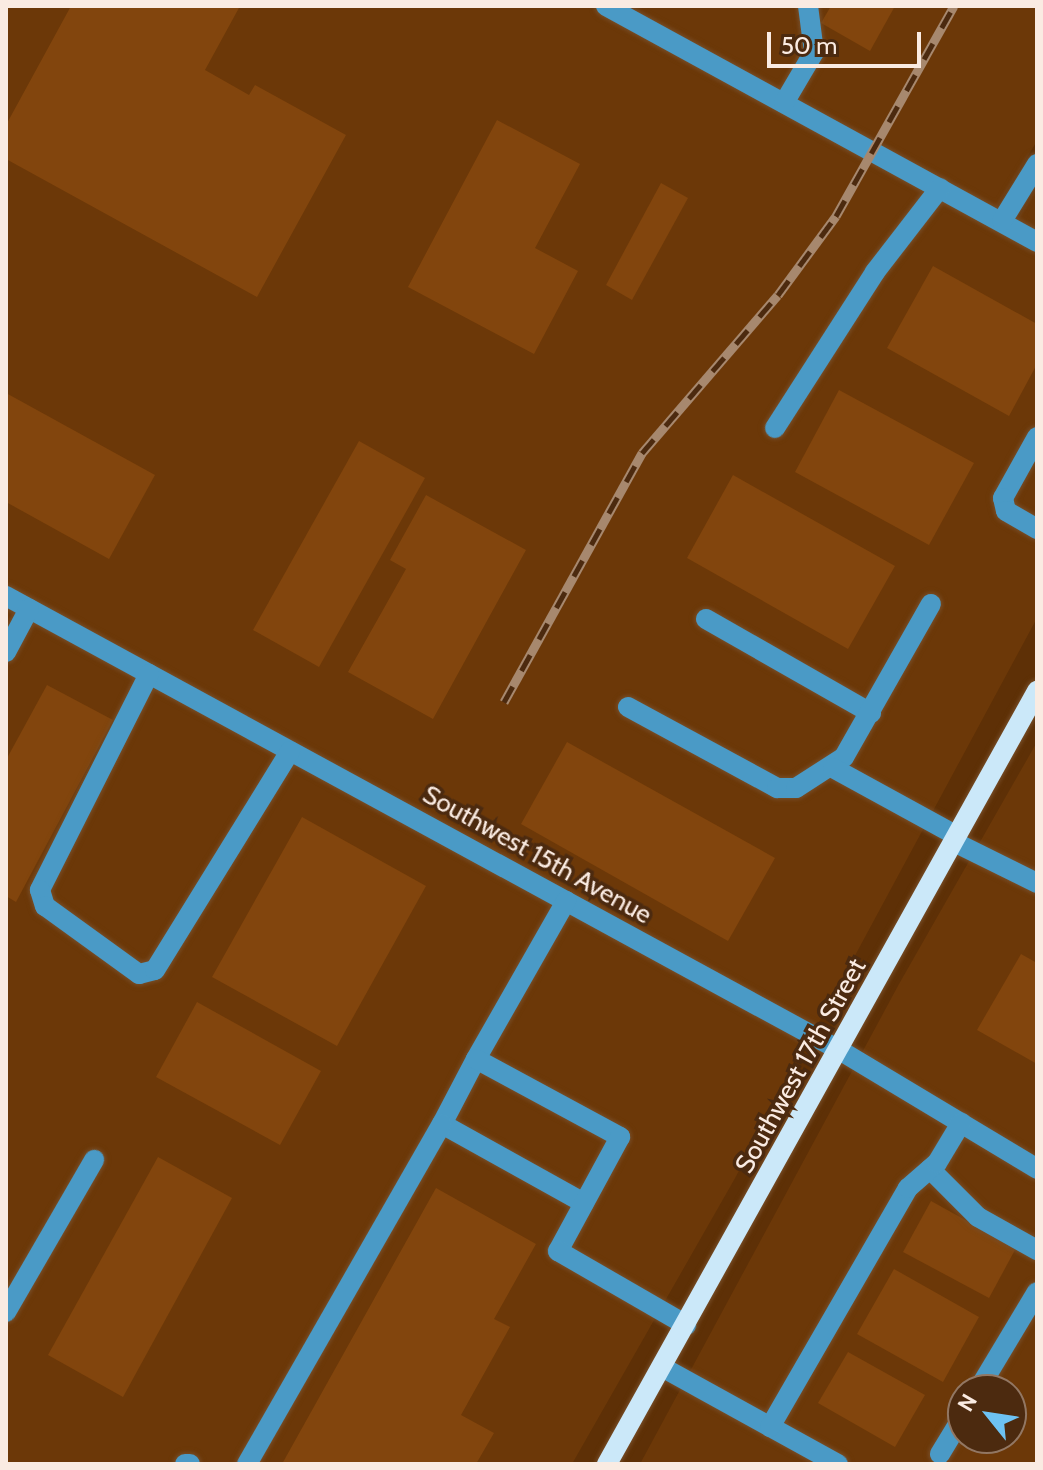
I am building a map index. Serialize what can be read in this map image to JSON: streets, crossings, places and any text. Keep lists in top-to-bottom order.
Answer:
{
  "streets": {
    "main road": ["Southwest 17th Street"],
    "street": ["Southwest 15th Avenue"]
  },
  "crossings": [
    ["Southwest 15th Avenue", "Southwest 17th Street"]
  ],
  "scale_bar": "50 m",
  "north": "top left"
}
